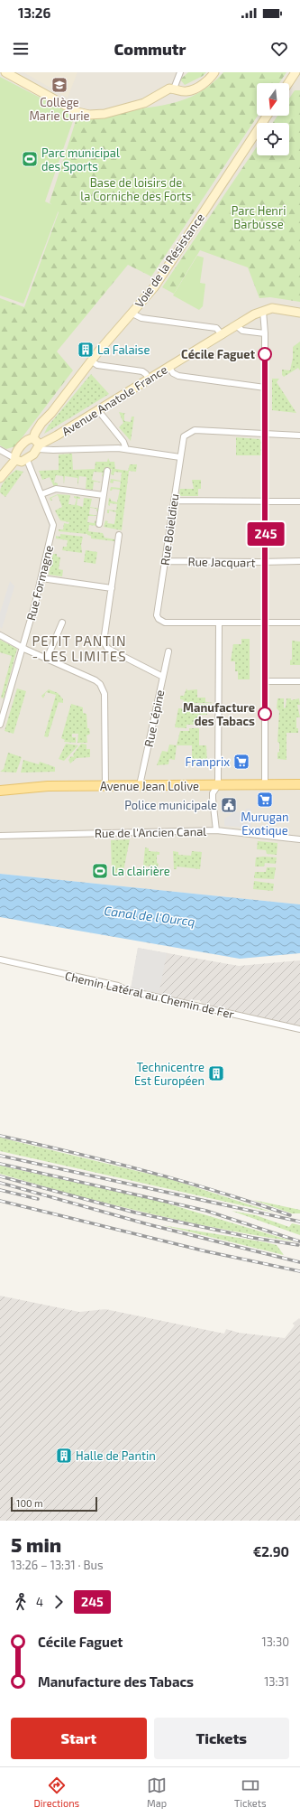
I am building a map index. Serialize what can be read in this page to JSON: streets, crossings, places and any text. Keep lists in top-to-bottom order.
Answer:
{
  "streets": {
    "main road": ["Avenue Jean Lolive"],
    "street": [
      "Voie de la Résistance",
      "Avenue Anatole France",
      "Rue Boieldieu",
      "Rue Jacquart",
      "Rue Formagne",
      "Rue Lépine",
      "Rue de l'Ancien Canal",
      "Chemin Latéral au Chemin de Fer"
    ]
  },
  "crossings": [
    ["Voie de la Résistance", "Avenue Anatole France"],
    ["Rue Boieldieu", "Rue Jacquart"],
    ["Rue Lépine", "Avenue Jean Lolive"]
  ],
  "districts": ["PETIT PANTIN - LES LIMITES"],
  "water": ["Canal de l'Ourcq"],
  "parks": ["Base de loisirs de la Corniche des Forts", "Parc Henri Barbusse"],
  "places": {
    "school or university": ["Collège Marie Curie"],
    "sports": ["Parc municipal des Sports", "La clairière"],
    "building": ["La Falaise", "Technicentre Est Européen", "Halle de Pantin"],
    "other": ["Cécile Faguet", "Manufacture des Tabacs"],
    "supermarket": ["Franprix", "Murugan Exotique"],
    "public building": ["Police municipale"]
  },
  "lines": ["bus line 245"],
  "scale_bar": "100 m",
  "north": "bottom",
  "page": {
    "status": "13:26",
    "header": "Commutr",
    "on_map": "245",
    "scale": "100 m",
    "heading": ["5 min", "13:26 – 13:31 · Bus", "€2.90"],
    "legs": ["4", "245"],
    "list": [
      {
        "name": "Cécile Faguet",
        "value": "13:30"
      },
      {
        "name": "Manufacture des Tabacs",
        "value": "13:31"
      }
    ],
    "buttons": ["Start", "Tickets"],
    "tabs": ["Directions", "Map", "Tickets"]
  }
}
